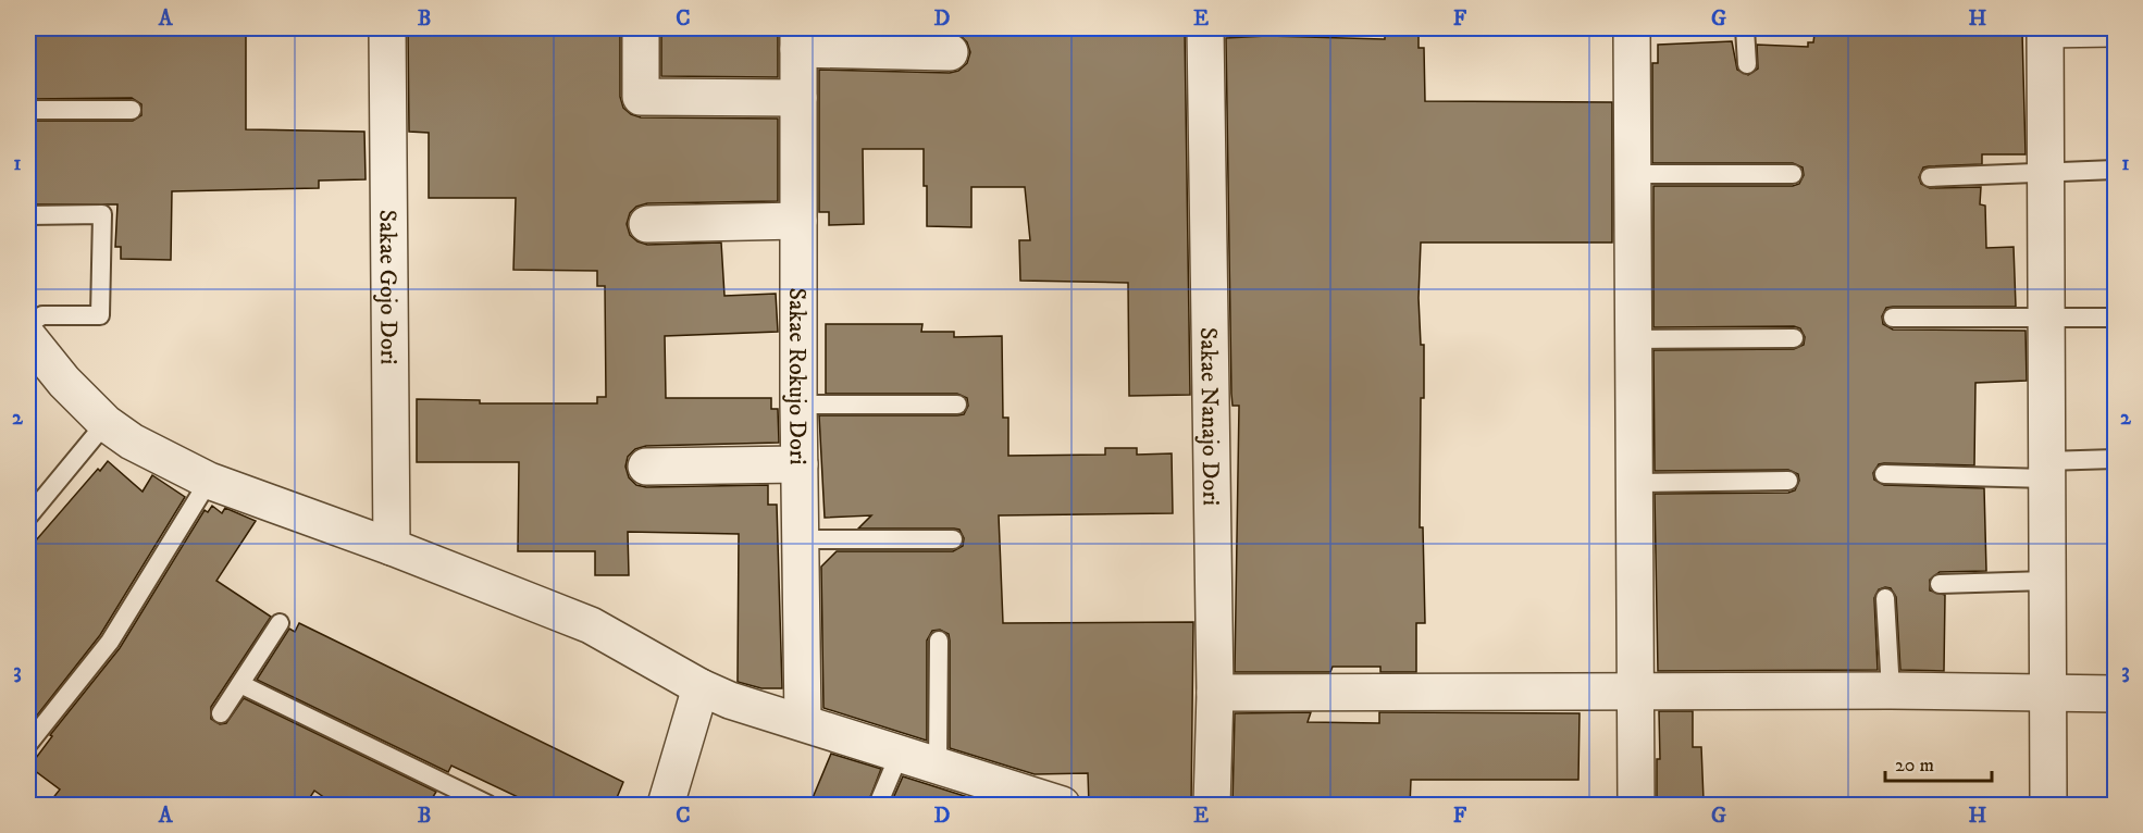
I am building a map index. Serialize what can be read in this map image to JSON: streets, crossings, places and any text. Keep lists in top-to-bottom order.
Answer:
{
  "streets": {
    "street": ["Sakae Gojo Dori", "Sakae Rokujo Dori", "Sakae Nanajo Dori"]
  },
  "scale_bar": "20 m",
  "grid": {
    "columns": [
      "A",
      "B",
      "C",
      "D",
      "E",
      "F",
      "G",
      "H"
    ],
    "rows": ["1", "2", "3"]
  }
}
